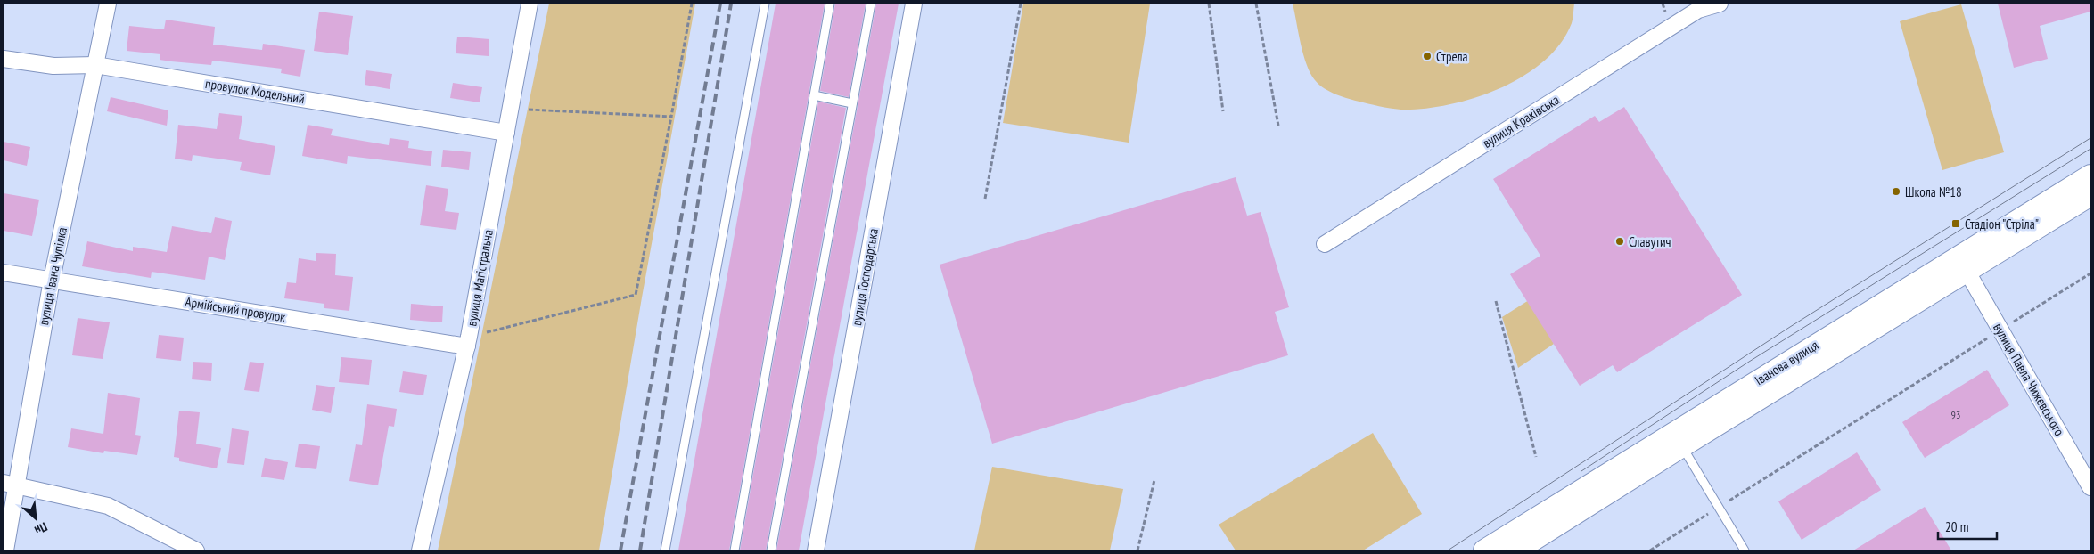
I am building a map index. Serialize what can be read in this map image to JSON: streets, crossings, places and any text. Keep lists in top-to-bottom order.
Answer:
{
  "streets": {
    "main road": ["Іванова вулиця"],
    "street": [
      "провулок Модельний",
      "вулиця Краківська",
      "вулиця Івана Чупілка",
      "вулиця Господарська",
      "вулиця Магістральна",
      "Армійський провулок",
      "вулиця Павла Чижевського"
    ]
  },
  "crossings": [
    ["провулок Модельний", "вулиця Івана Чупілка"],
    ["провулок Модельний", "вулиця Магістральна"],
    ["вулиця Івана Чупілка", "Армійський провулок"],
    ["вулиця Магістральна", "Армійський провулок"],
    ["Іванова вулиця", "вулиця Павла Чижевського"]
  ],
  "places": {
    "other": ["Стрела", "Школа №18", "Славутич"],
    "transit": ["Стадіон \"Стріла\""]
  },
  "house_numbers": ["93"],
  "scale_bar": "20 m",
  "north": "bottom right"
}
